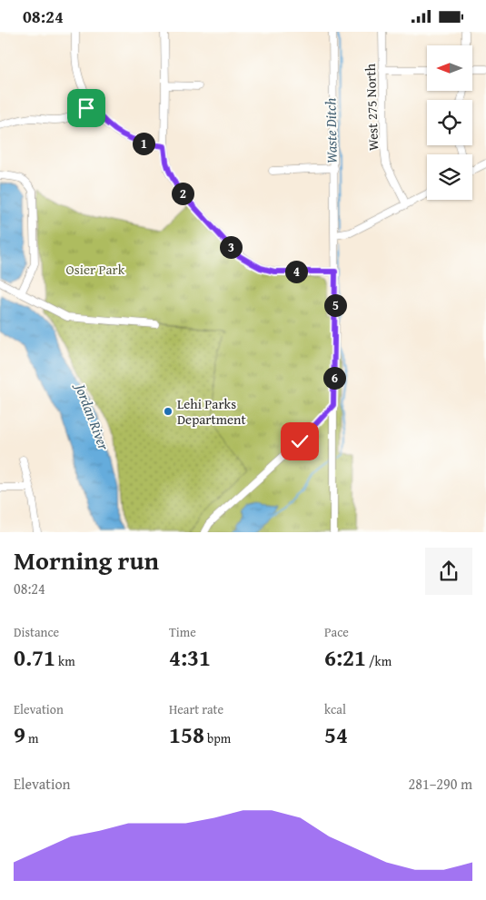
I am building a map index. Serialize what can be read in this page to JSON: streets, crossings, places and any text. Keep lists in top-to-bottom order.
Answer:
{
  "streets": {
    "street": ["West 275 North"]
  },
  "water": ["Waste Ditch", "Jordan River"],
  "parks": ["Osier Park"],
  "places": ["Lehi Parks Department"],
  "north": "left",
  "page": {
    "status": "08:24",
    "pins": [
      "1",
      "2",
      "3",
      "4",
      "5",
      "6"
    ],
    "heading": ["Morning run", "08:24"],
    "stats": [
      ["Distance", "0.71 km"],
      ["Time", "4:31"],
      ["Pace", "6:21 /km"],
      ["Elevation", "9 m"],
      ["Heart rate", "158 bpm"],
      ["kcal", "54"]
    ],
    "chart": ["Elevation", "281–290 m"]
  }
}
